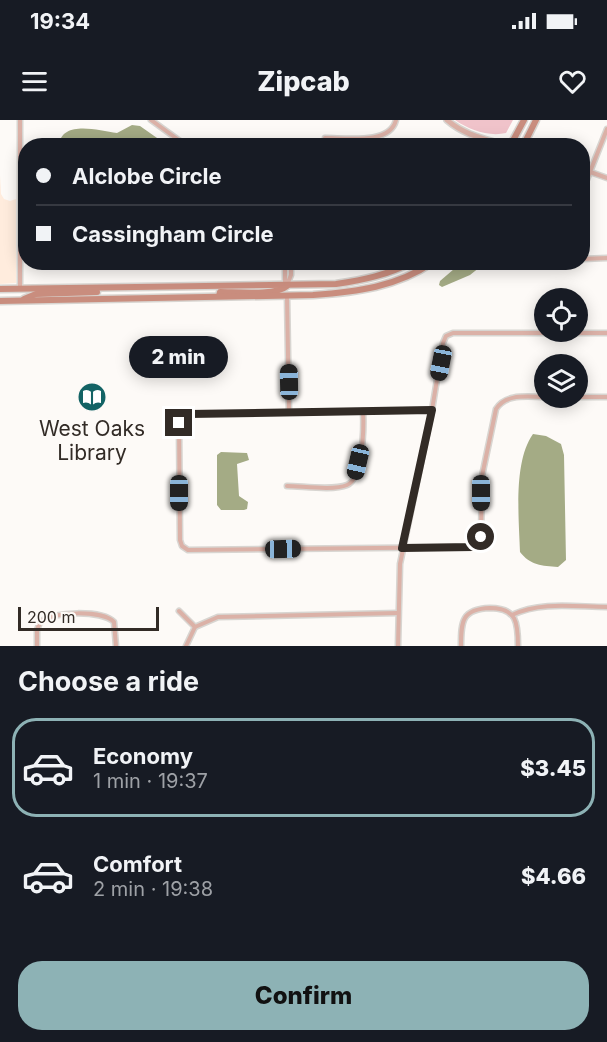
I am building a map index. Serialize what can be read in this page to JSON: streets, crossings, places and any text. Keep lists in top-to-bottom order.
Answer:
{
  "places": {
    "library": ["West Oaks Library"]
  },
  "scale_bar": "200 m",
  "page": {
    "status": "19:34",
    "header": "Zipcab",
    "banner": ["Alclobe Circle", "Cassingham Circle"],
    "bubble": "2 min",
    "scale": "200 m",
    "heading": "Choose a ride",
    "list": [
      {
        "name": "Economy",
        "note": "1 min · 19:37",
        "value": "$3.45"
      },
      {
        "name": "Comfort",
        "note": "2 min · 19:38",
        "value": "$4.66"
      }
    ],
    "buttons": "Confirm"
  }
}
